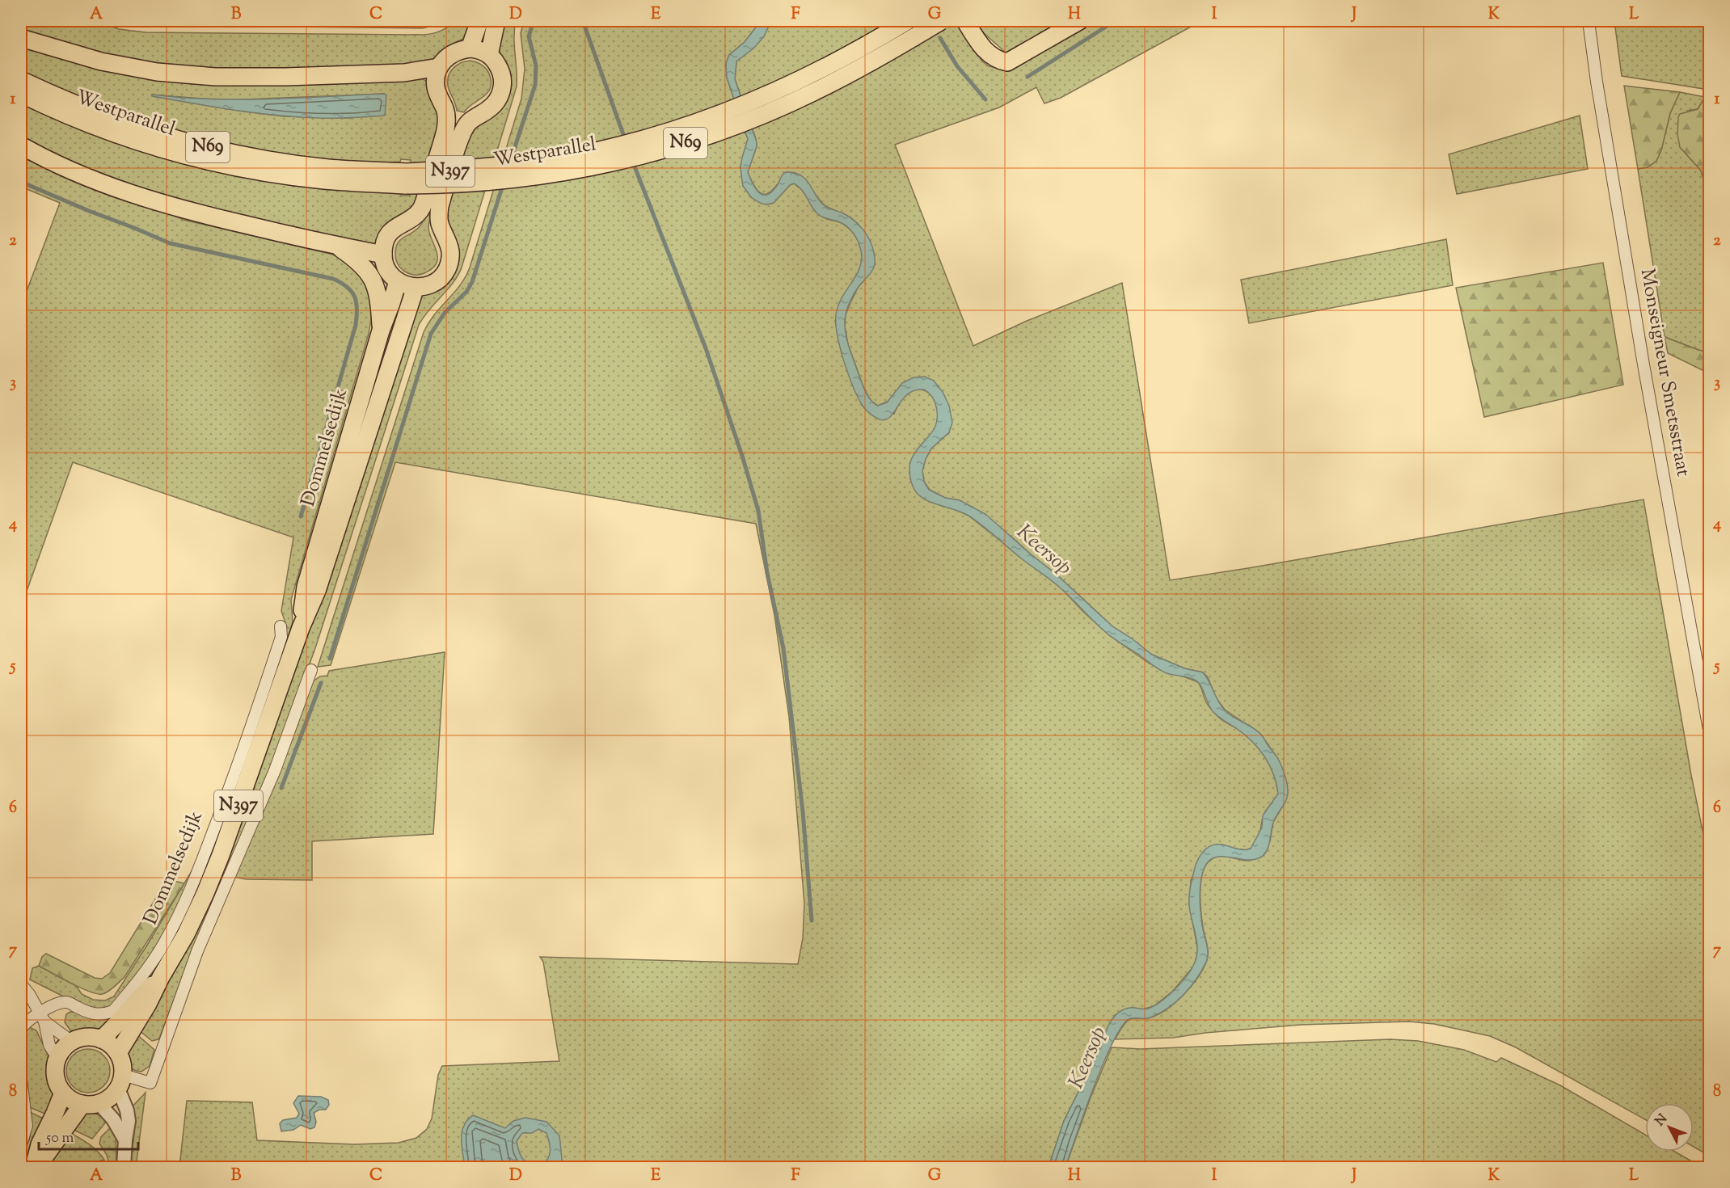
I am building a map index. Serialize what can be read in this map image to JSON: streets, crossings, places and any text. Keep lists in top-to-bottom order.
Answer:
{
  "streets": {
    "main road": [
      "Westparallel",
      "N69",
      "N397",
      "Dommelsedijk"
    ],
    "street": ["Monseigneur Smetsstraat"]
  },
  "crossings": [
    ["N397", "Dommelsedijk"]
  ],
  "water": ["Keersop"],
  "scale_bar": "50 m",
  "north": "top left",
  "grid": {
    "columns": [
      "A",
      "B",
      "C",
      "D",
      "E",
      "F",
      "G",
      "H",
      "I",
      "J",
      "K",
      "L"
    ],
    "rows": [
      "1",
      "2",
      "3",
      "4",
      "5",
      "6",
      "7",
      "8"
    ]
  }
}
